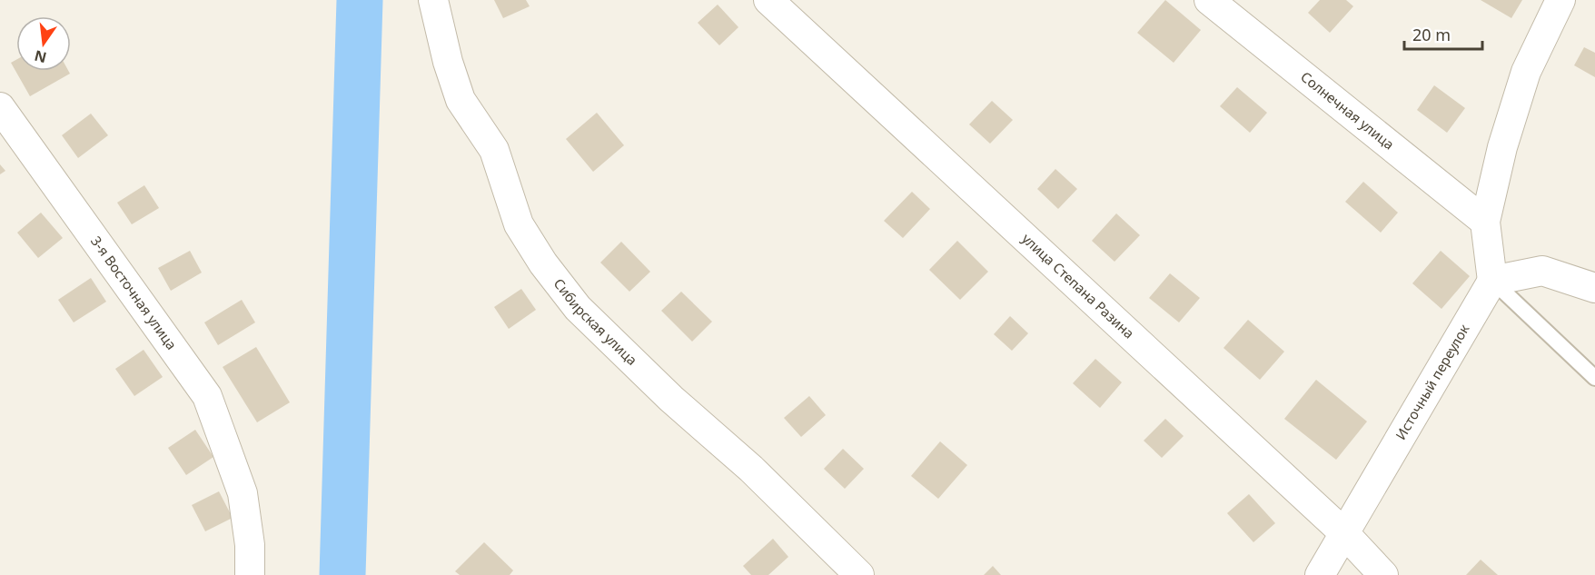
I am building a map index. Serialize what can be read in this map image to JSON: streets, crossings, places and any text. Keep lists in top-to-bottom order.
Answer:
{
  "streets": {
    "street": [
      "Солнечная улица",
      "улица Степана Разина",
      "3-я Восточная улица",
      "Сибирская улица",
      "Источный переулок"
    ]
  },
  "crossings": [
    ["улица Степана Разина", "Источный переулок"]
  ],
  "scale_bar": "20 m",
  "north": "bottom"
}
